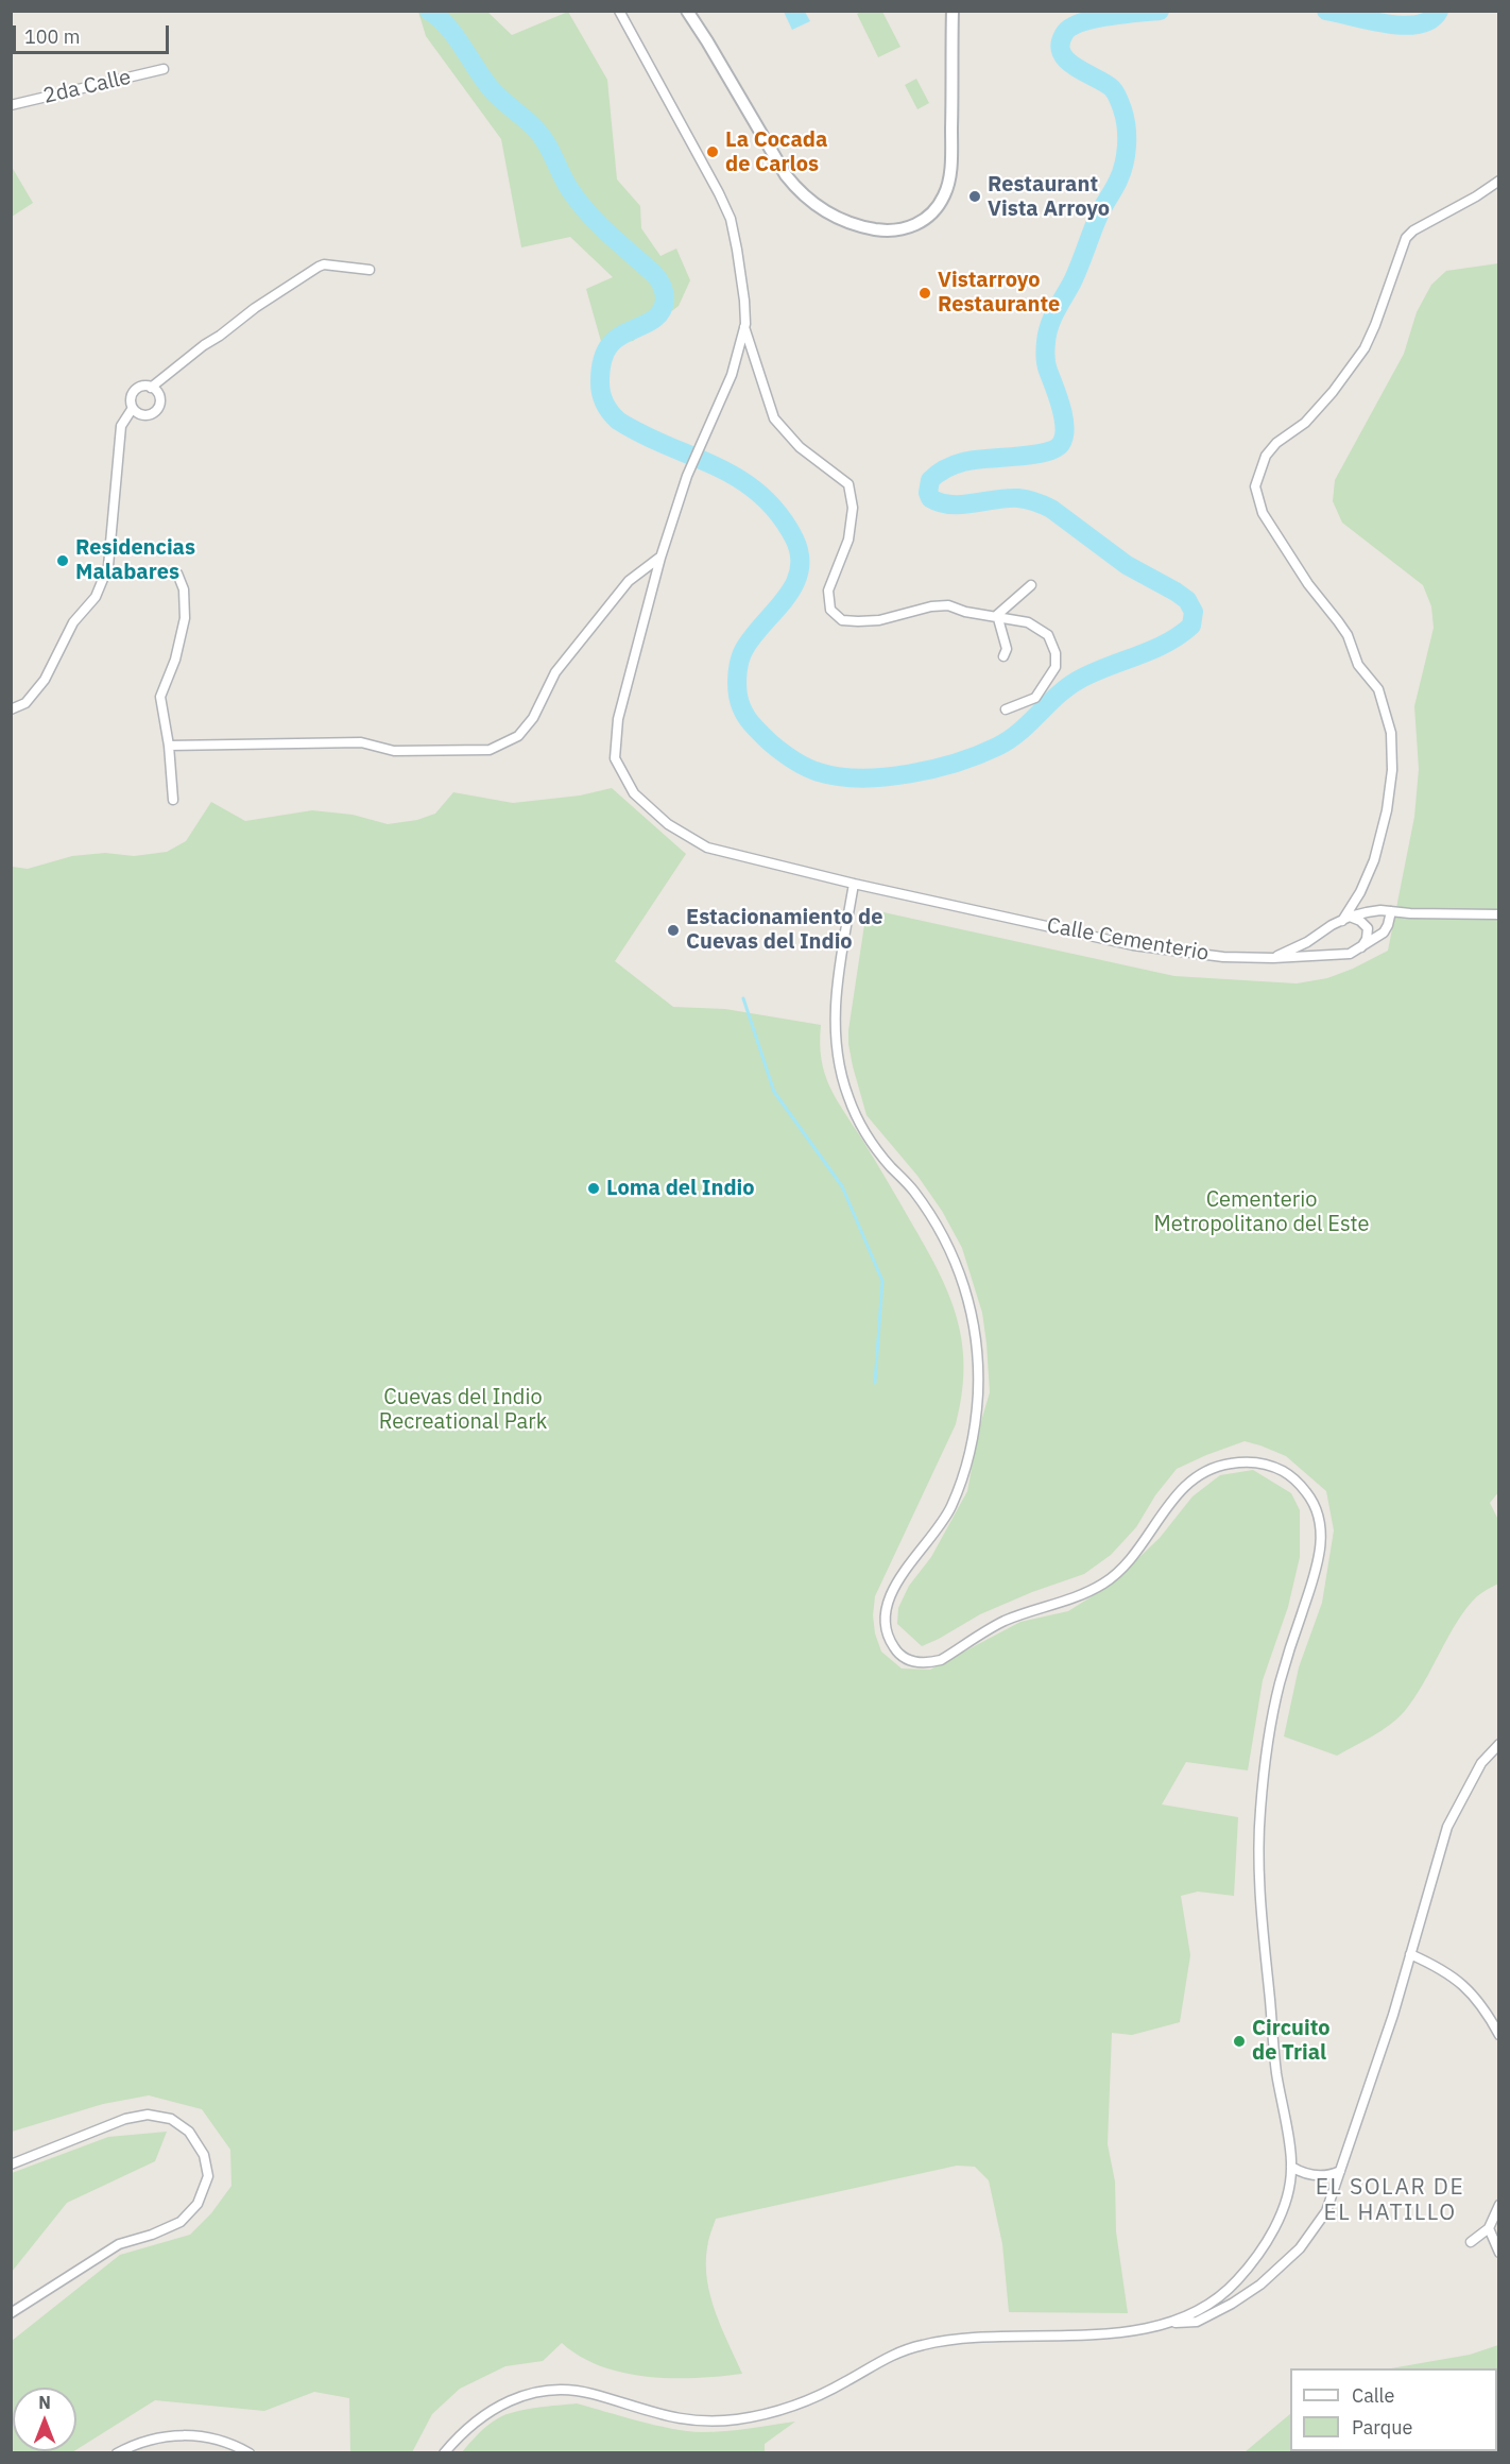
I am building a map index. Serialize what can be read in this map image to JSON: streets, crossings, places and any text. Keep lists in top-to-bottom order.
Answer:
{
  "streets": {
    "street": ["2da Calle", "Calle Cementerio"]
  },
  "districts": ["EL SOLAR DE EL HATILLO"],
  "parks": ["Cementerio Metropolitano del Este", "Cuevas del Indio Recreational Park"],
  "places": [
    "La Cocada de Carlos",
    "Restaurant Vista Arroyo",
    "Vistarroyo Restaurante",
    "Residencias Malabares",
    "Estacionamiento de Cuevas del Indio",
    "Loma del Indio",
    "Circuito de Trial"
  ],
  "legend": ["Calle", "Parque"],
  "scale_bar": "100 m",
  "north": "top"
}
